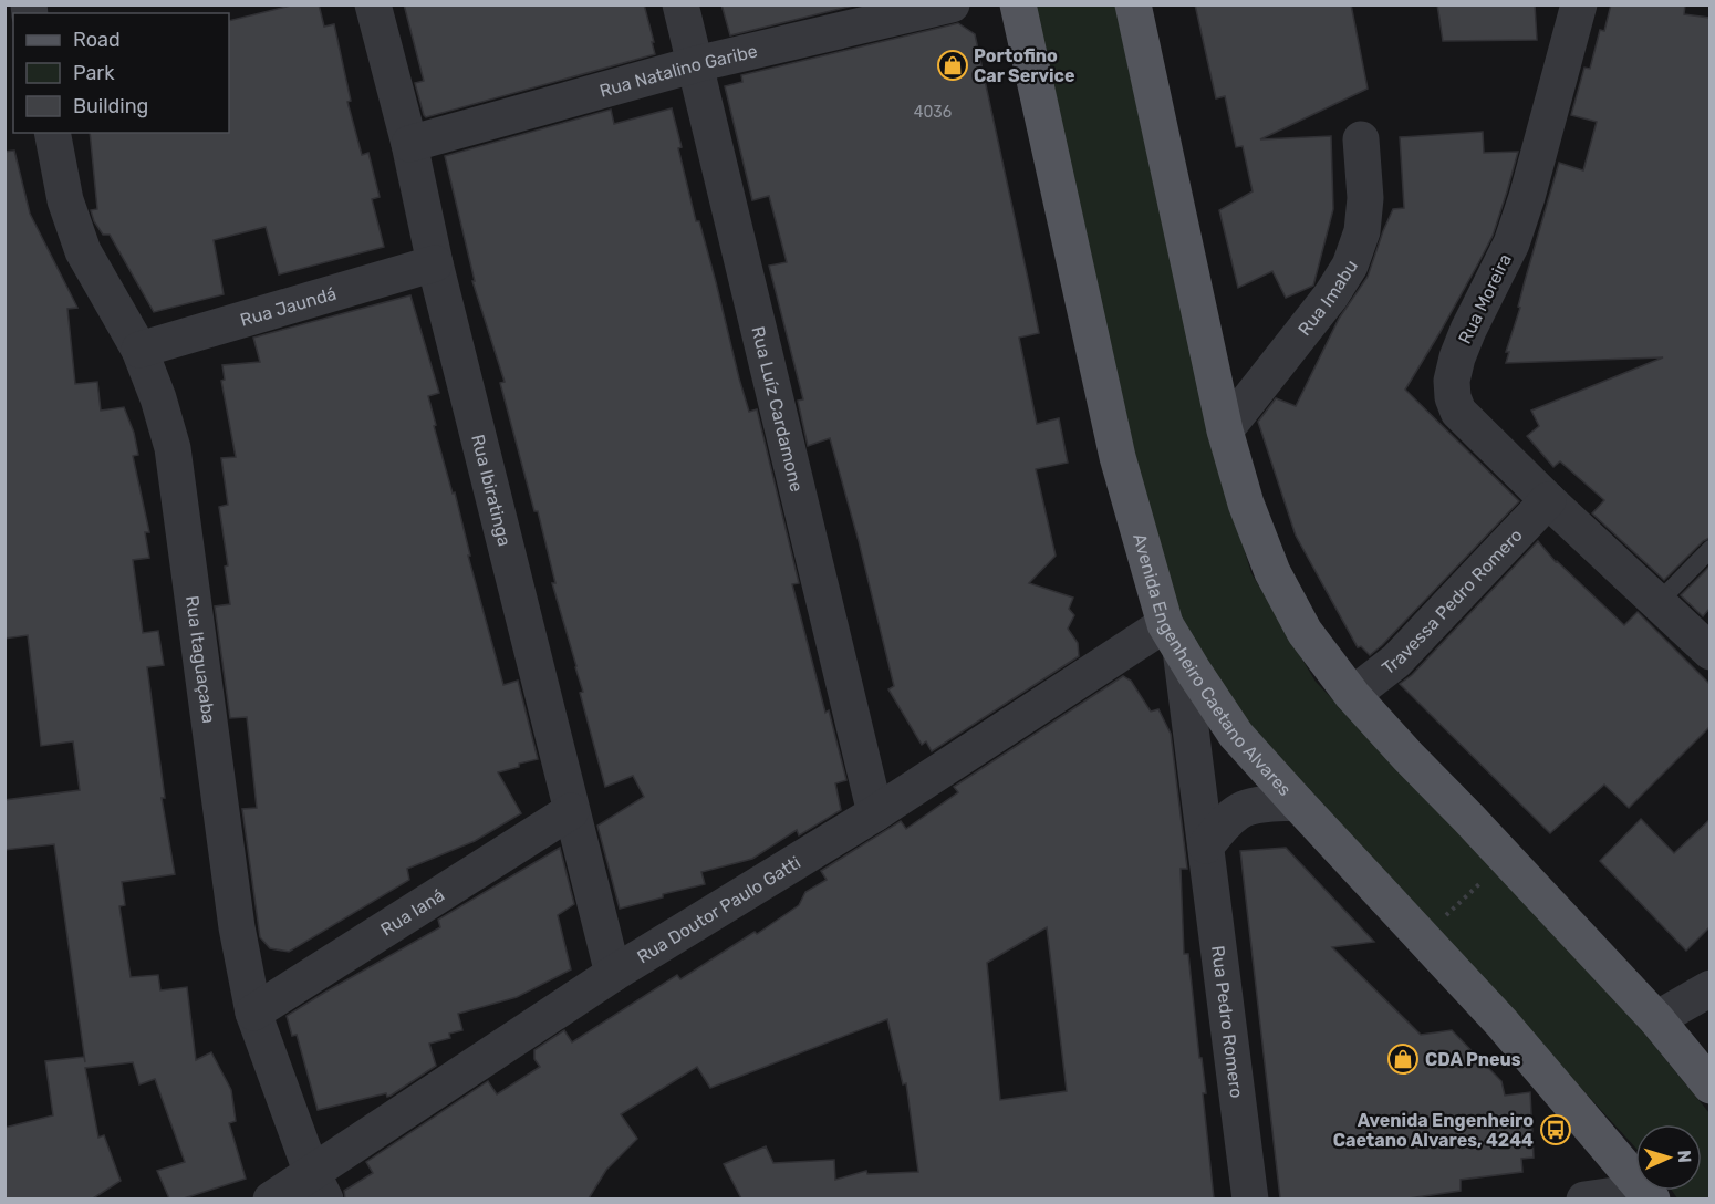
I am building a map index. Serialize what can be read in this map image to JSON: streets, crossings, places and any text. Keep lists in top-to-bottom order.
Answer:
{
  "streets": {
    "main road": ["Avenida Engenheiro Caetano Alvares"],
    "street": [
      "Rua Natalino Garibe",
      "Rua Imabu",
      "Rua Moreira",
      "Rua Jaundá",
      "Rua Luíz Cardamone",
      "Rua Ibiratinga",
      "Travessa Pedro Romero",
      "Rua Itaguaçaba",
      "Rua Doutor Paulo Gatti",
      "Rua Ianá",
      "Rua Pedro Romero"
    ]
  },
  "crossings": [
    ["Rua Natalino Garibe", "Rua Luíz Cardamone"],
    ["Rua Natalino Garibe", "Rua Ibiratinga"],
    ["Rua Moreira", "Travessa Pedro Romero"],
    ["Rua Jaundá", "Rua Ibiratinga"],
    ["Rua Jaundá", "Rua Itaguaçaba"],
    ["Rua Luíz Cardamone", "Rua Doutor Paulo Gatti"],
    ["Rua Ibiratinga", "Rua Doutor Paulo Gatti"],
    ["Rua Ibiratinga", "Rua Ianá"],
    ["Rua Itaguaçaba", "Rua Doutor Paulo Gatti"],
    ["Rua Itaguaçaba", "Rua Ianá"],
    ["Avenida Engenheiro Caetano Alvares", "Rua Doutor Paulo Gatti"],
    ["Avenida Engenheiro Caetano Alvares", "Rua Pedro Romero"],
    ["Rua Doutor Paulo Gatti", "Rua Pedro Romero"]
  ],
  "places": {
    "shop": ["Portofino Car Service", "CDA Pneus"],
    "bus stop": ["Avenida Engenheiro Caetano Alvares, 4244"]
  },
  "house_numbers": ["4036"],
  "legend": ["Road", "Park", "Building"],
  "north": "right"
}
